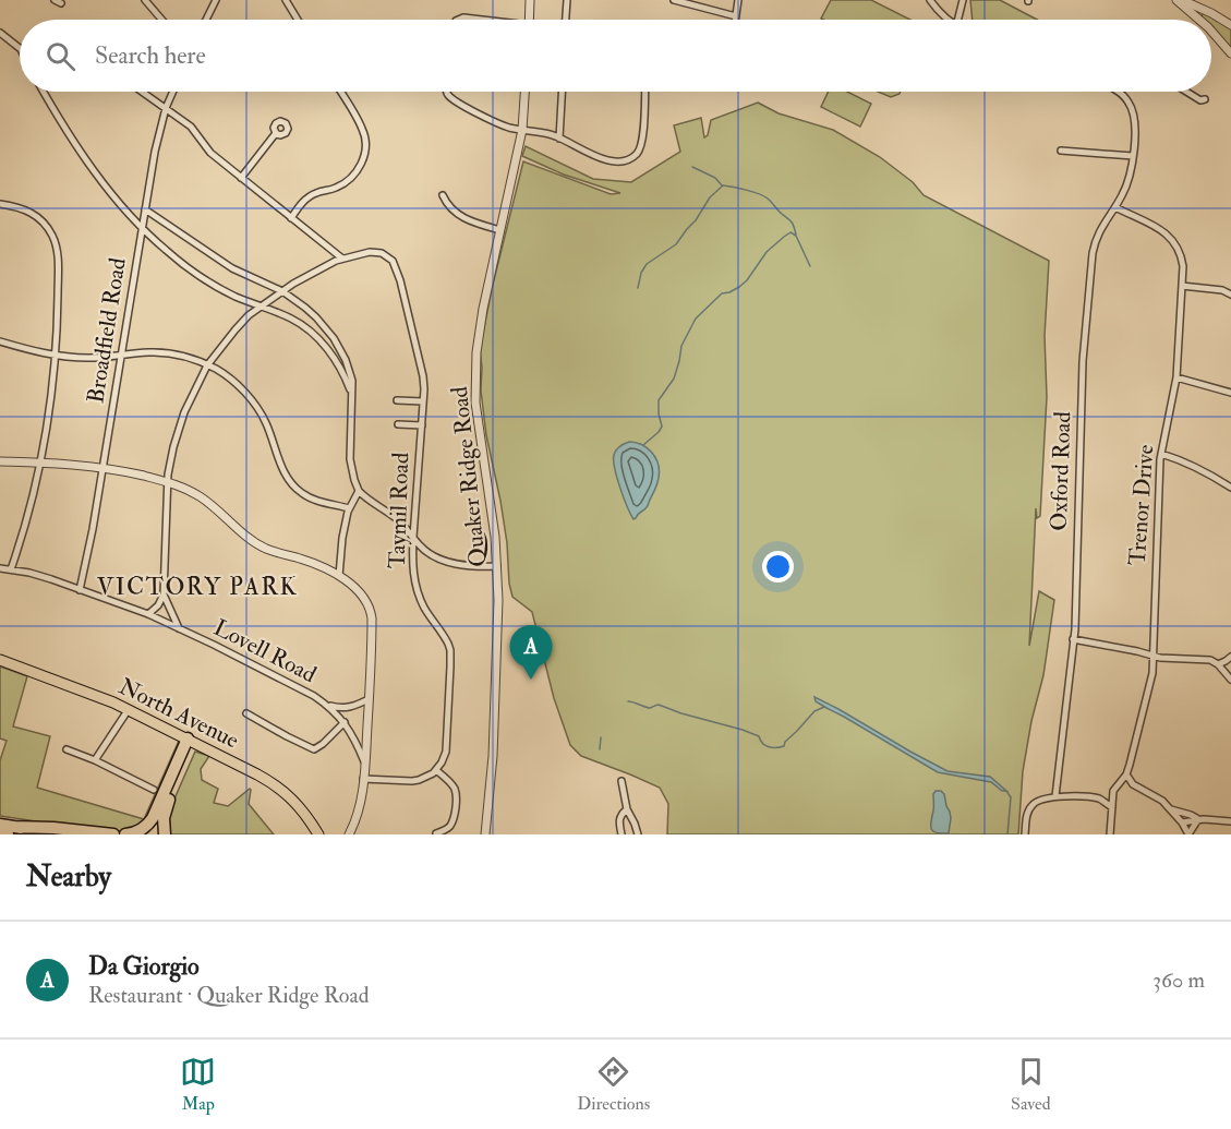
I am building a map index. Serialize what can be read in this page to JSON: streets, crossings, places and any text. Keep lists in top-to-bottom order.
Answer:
{
  "streets": {
    "main road": ["North Avenue"],
    "street": [
      "Broadfield Road",
      "Oxford Road",
      "Quaker Ridge Road",
      "Trenor Drive",
      "Taymil Road",
      "Lovell Road"
    ]
  },
  "crossings": [
    ["Broadfield Road", "Lovell Road"],
    ["Oxford Road", "Trenor Drive"]
  ],
  "districts": ["VICTORY PARK"],
  "page": {
    "search": "Search here",
    "pins": "A",
    "heading": "Nearby",
    "list": [
      {
        "mark": "A",
        "name": "Da Giorgio",
        "note": "Restaurant · Quaker Ridge Road",
        "value": "360 m"
      }
    ],
    "nav": ["Map", "Directions", "Saved"]
  }
}
